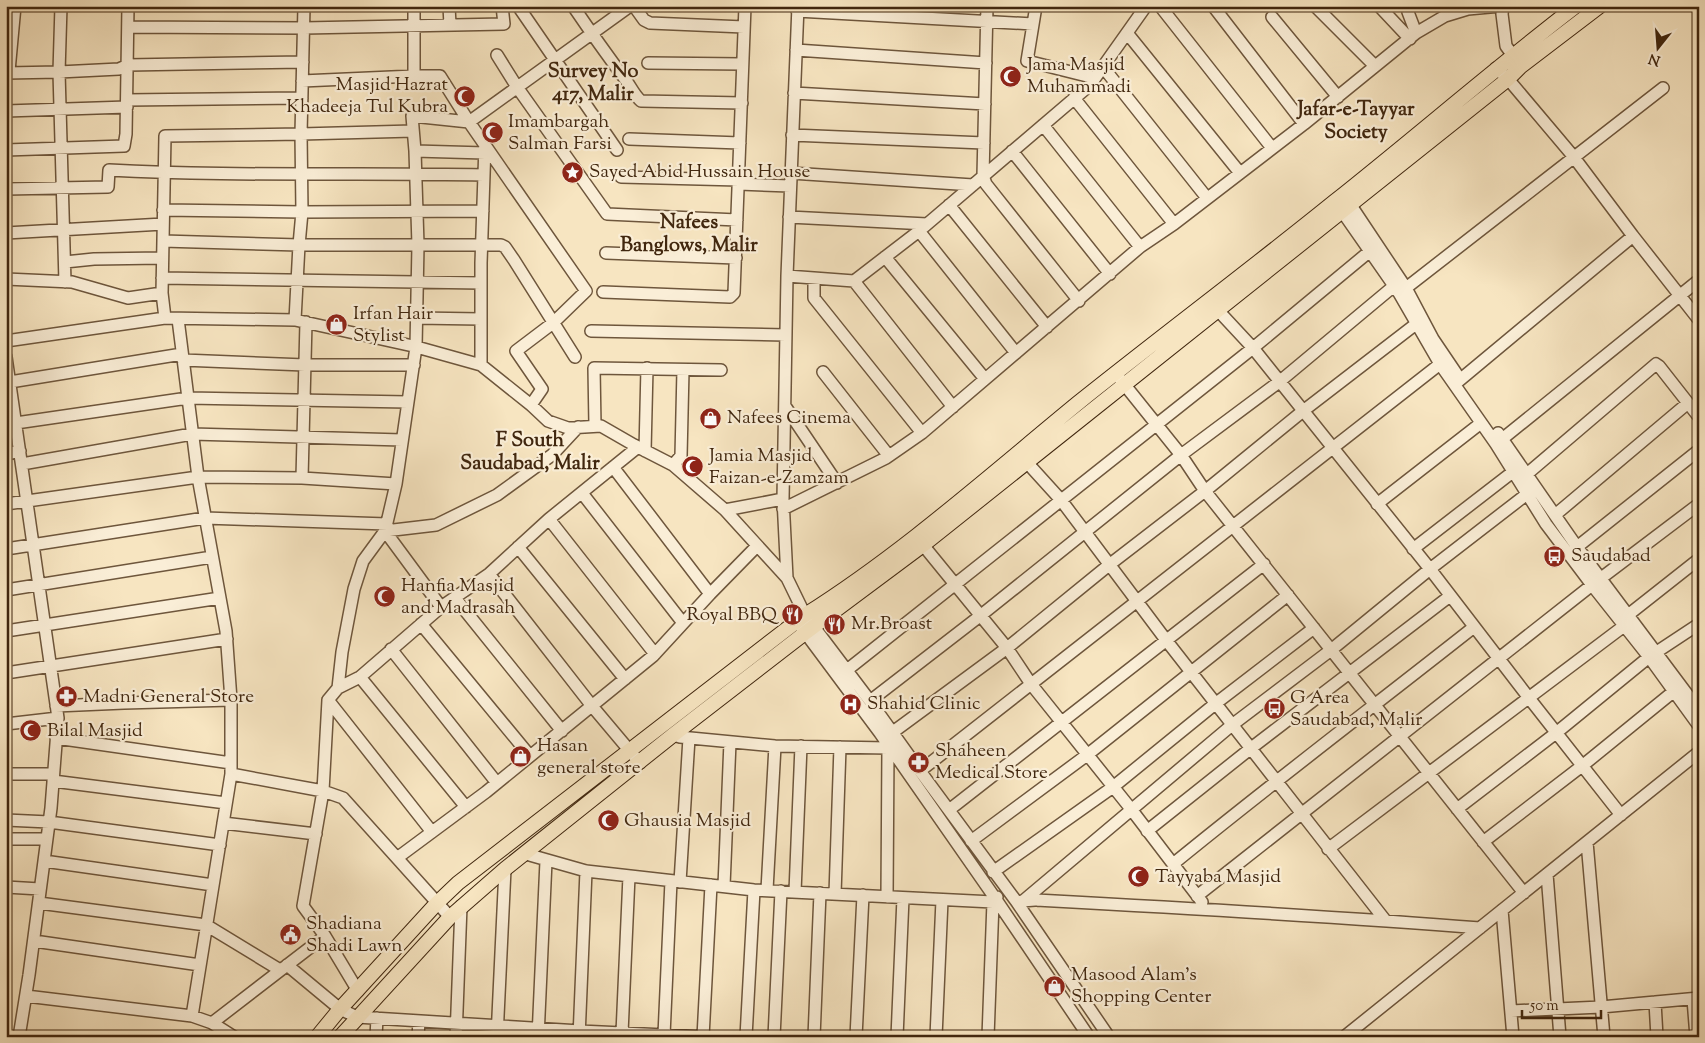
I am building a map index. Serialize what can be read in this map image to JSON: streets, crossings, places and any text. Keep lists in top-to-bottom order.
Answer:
{
  "districts": [
    "Survey No 417, Malir",
    "Jafar-e-Tayyar Society",
    "Nafees Banglows, Malir",
    "F South Saudabad, Malir"
  ],
  "places": {
    "mosque": [
      "Jama Masjid Muhammadi",
      "Masjid Hazrat Khadeeja Tul Kubra",
      "Imambargah Salman Farsi",
      "Jamia Masjid Faizan-e-Zamzam",
      "Hanfia Masjid and Madrasah",
      "Bilal Masjid",
      "Ghausia Masjid",
      "Tayyaba Masjid"
    ],
    "place": ["Sayed Abid Hussain House"],
    "shop": [
      "Irfan Hair Stylist",
      "Nafees Cinema",
      "Hasan general store",
      "Masood Alam's Shopping Center"
    ],
    "bus stop": ["Saudabad", "G Area Saudabad, Malir"],
    "restaurant": ["Royal BBQ", "Mr.Broast"],
    "pharmacy": ["Madni General Store", "Shaheen Medical Store"],
    "hospital": ["Shahid Clinic"],
    "public building": ["Shadiana Shadi Lawn"]
  },
  "scale_bar": "50 m",
  "north": "bottom"
}
